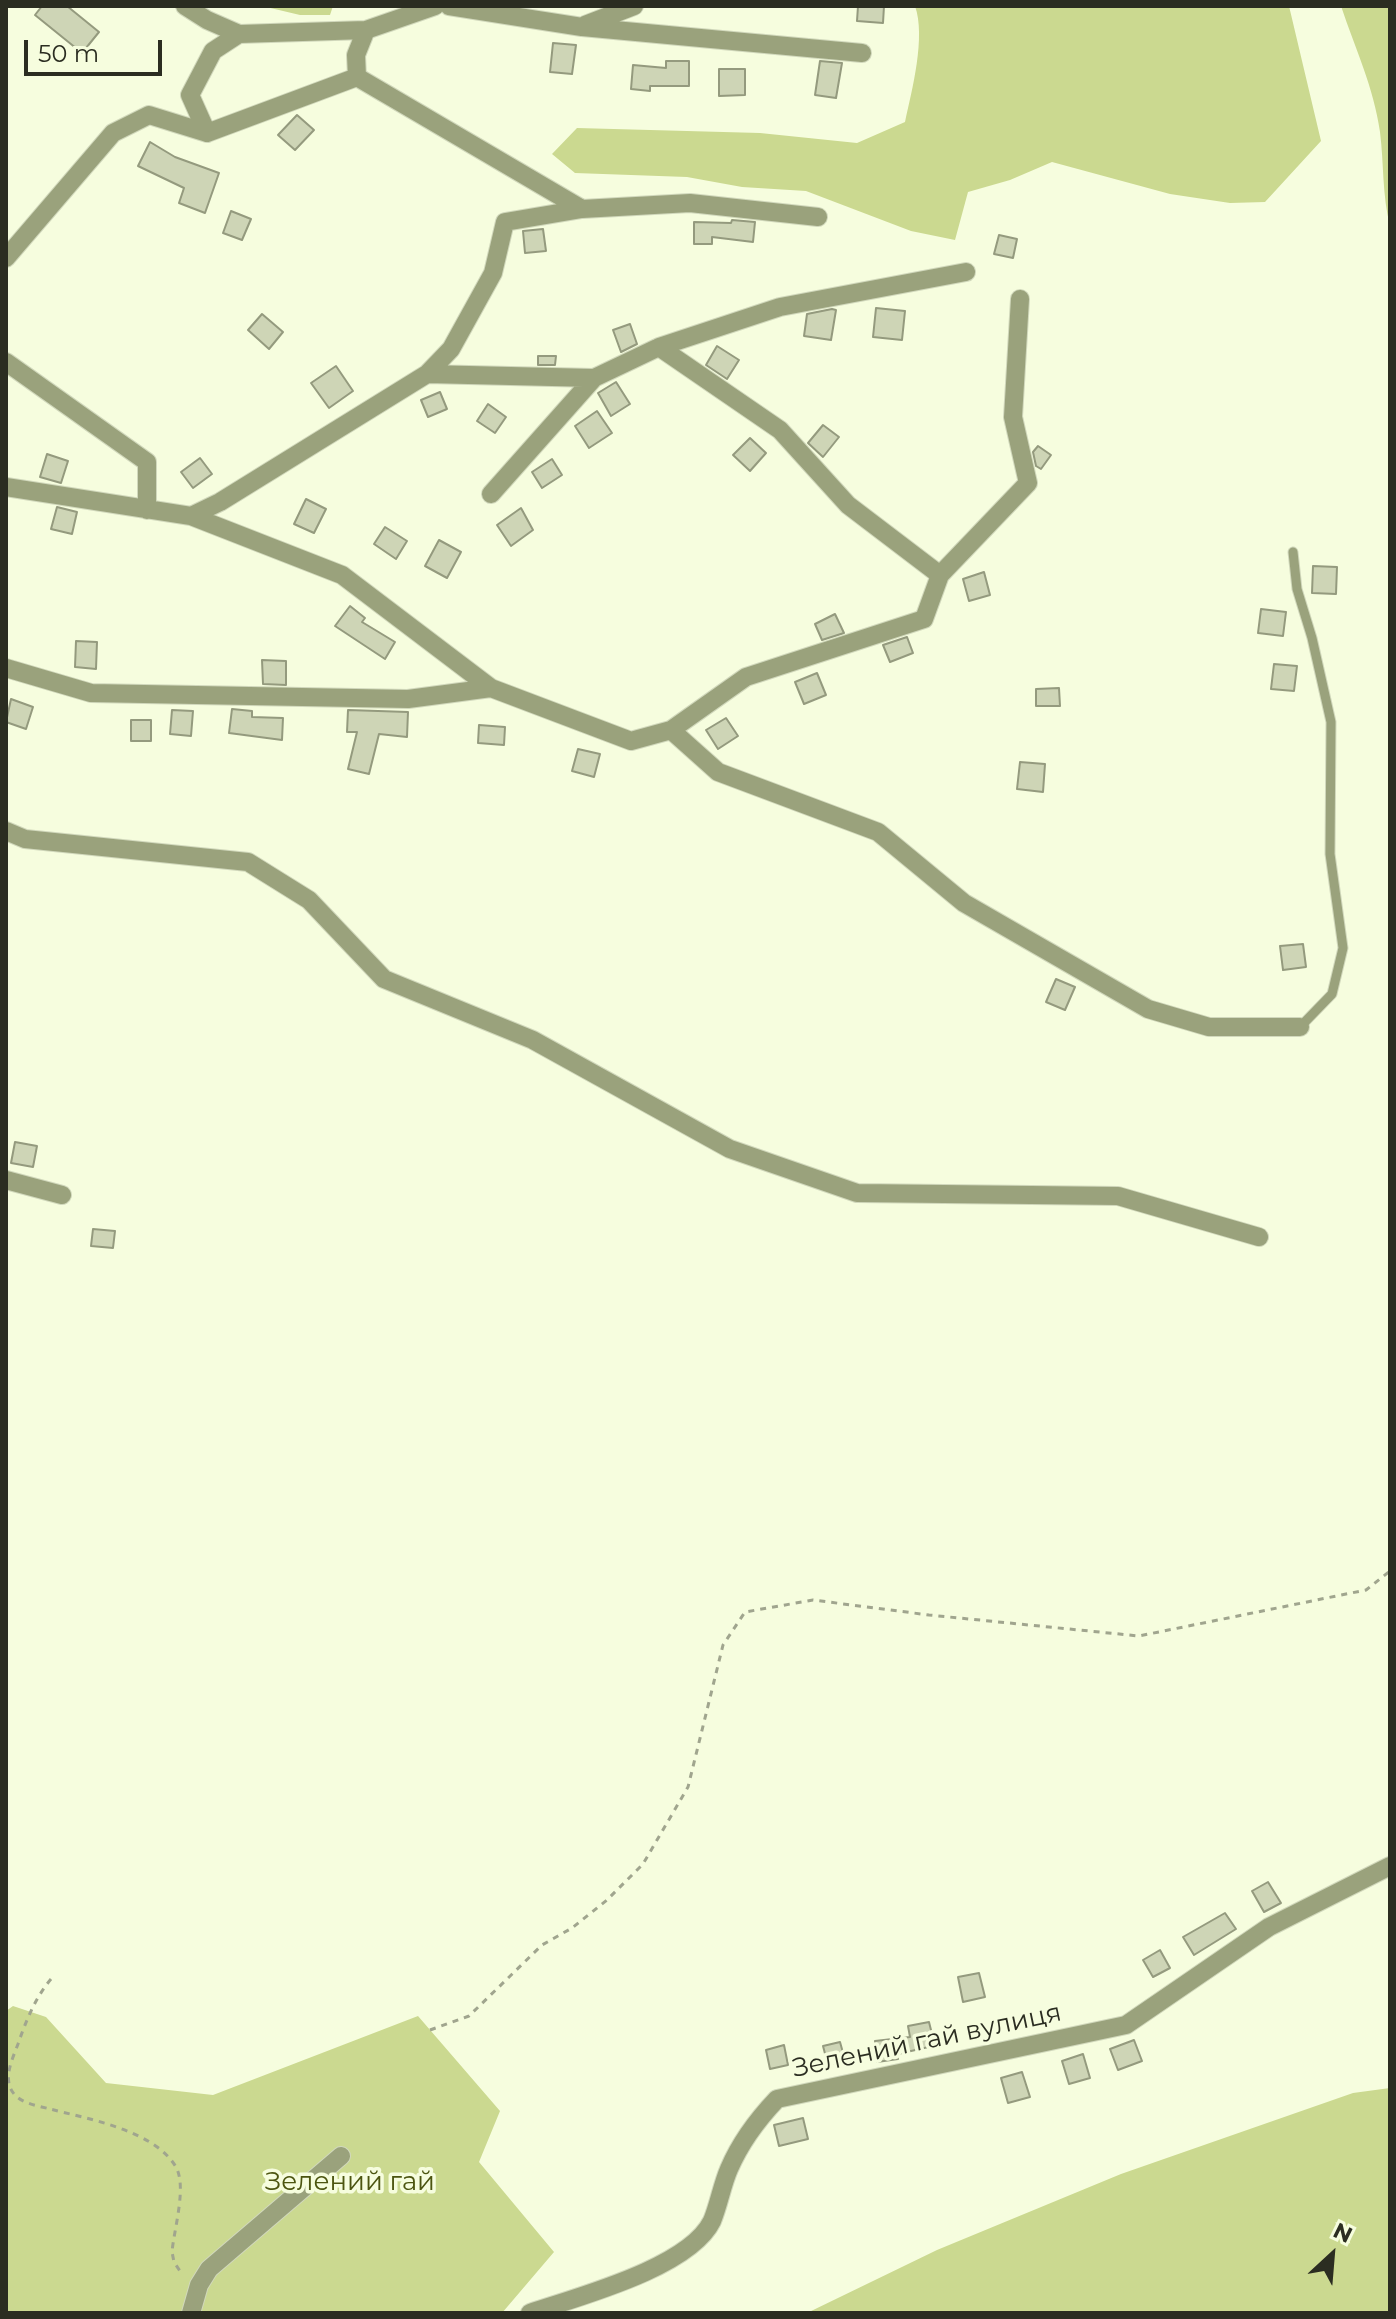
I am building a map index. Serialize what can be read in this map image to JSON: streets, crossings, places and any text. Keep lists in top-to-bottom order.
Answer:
{
  "streets": {
    "street": ["Зелений гай вулиця"]
  },
  "parks": ["Зелений гай"],
  "scale_bar": "50 m",
  "north": "top right"
}
